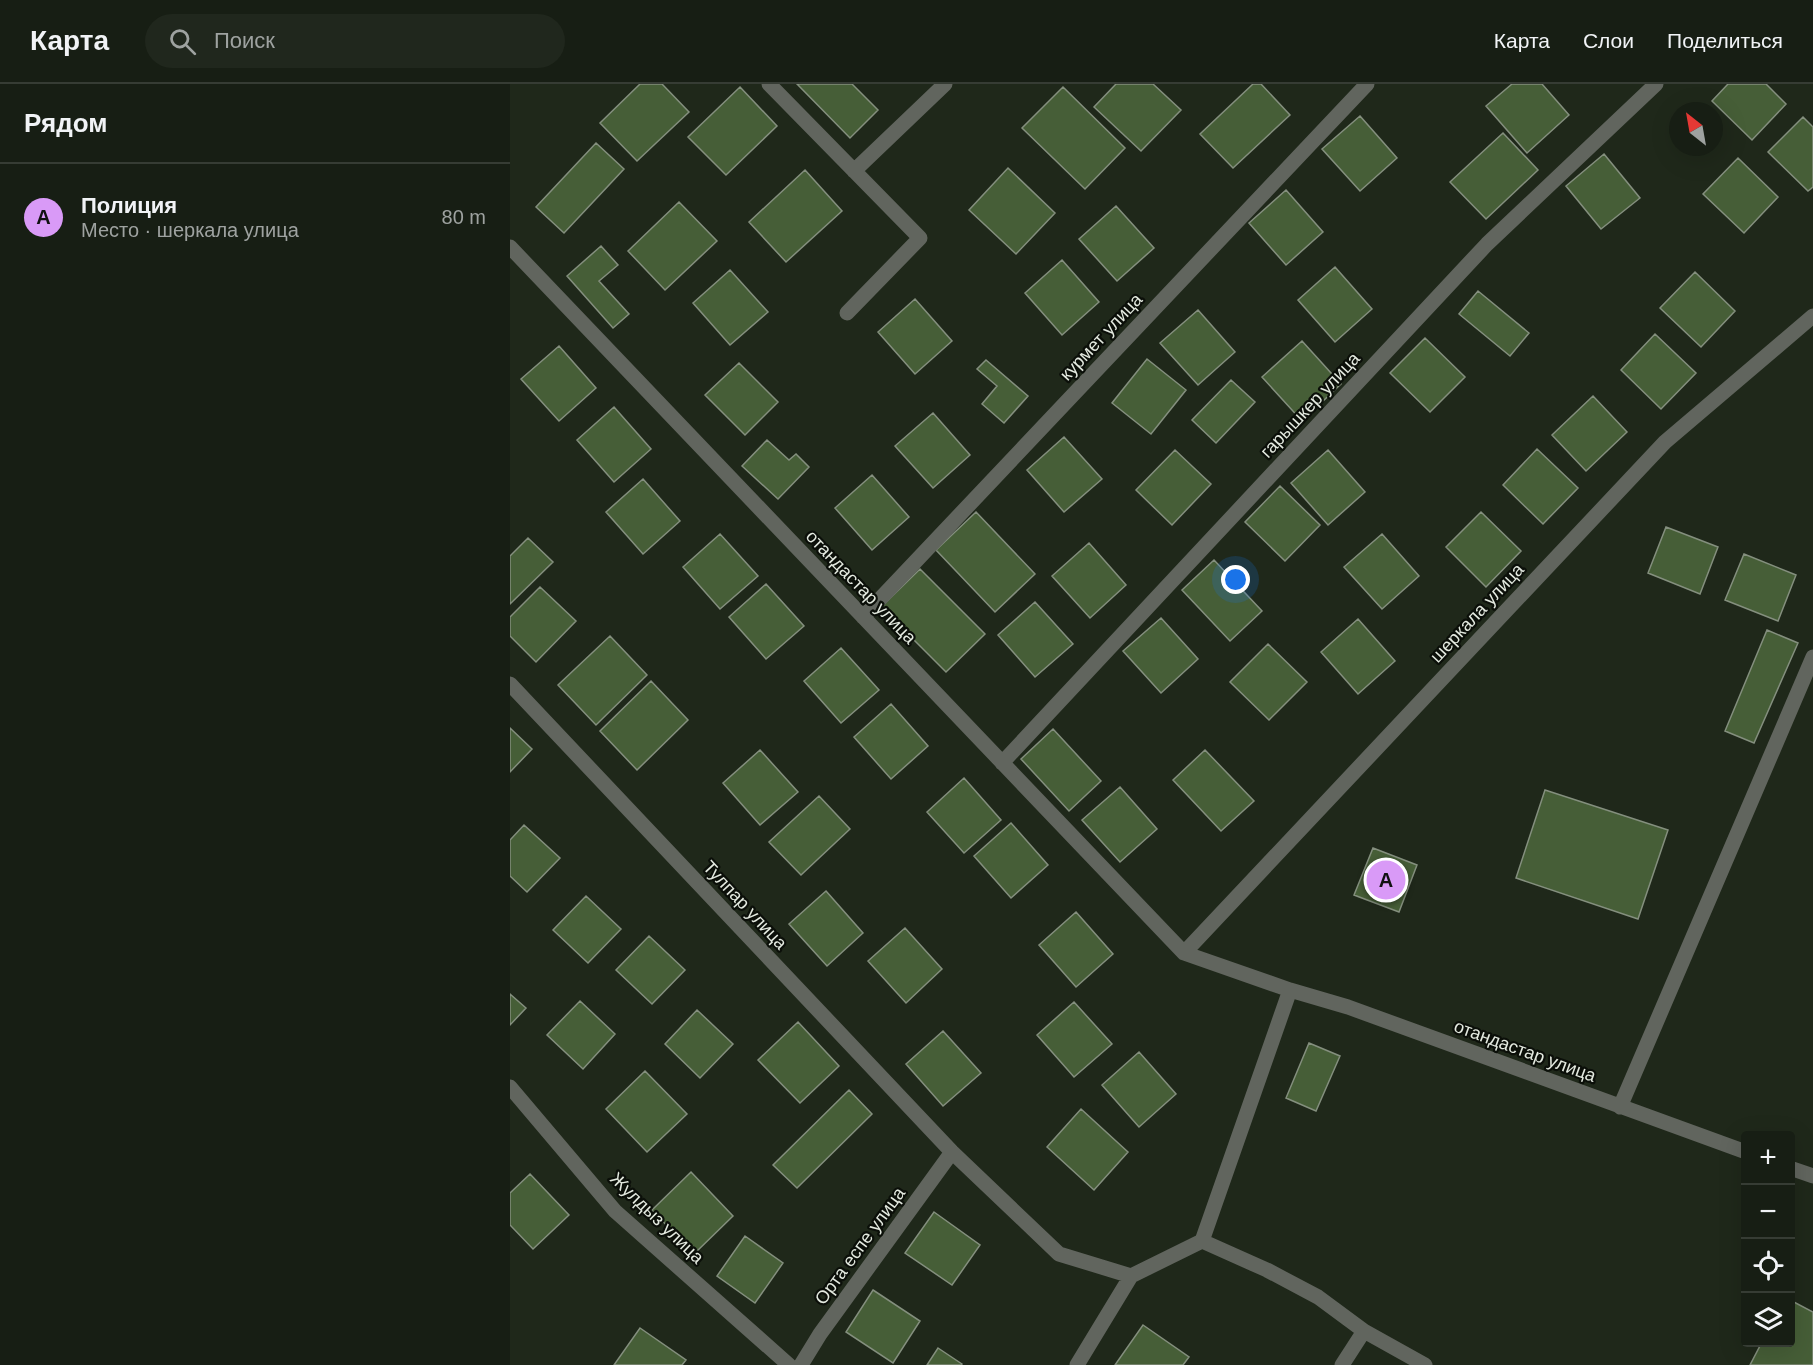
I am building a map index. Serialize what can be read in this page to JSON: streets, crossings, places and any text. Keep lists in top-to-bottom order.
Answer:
{
  "streets": {
    "street": [
      "курмет улица",
      "гарышкер улица",
      "отандастар улица",
      "шеркала улица",
      "Тулпар улица",
      "Жулдыз улица",
      "Орта еспе улица"
    ]
  },
  "crossings": [
    ["курмет улица", "отандастар улица"],
    ["гарышкер улица", "отандастар улица"],
    ["отандастар улица", "шеркала улица"],
    ["Тулпар улица", "Орта еспе улица"]
  ],
  "north": "top left",
  "page": {
    "header": "Карта",
    "search": "Поиск",
    "nav": ["Карта", "Слои", "Поделиться"],
    "heading": "Рядом",
    "list": [
      {
        "mark": "A",
        "name": "Полиция",
        "note": "Место · шеркала улица",
        "value": "80 m"
      }
    ],
    "pins": "A",
    "map_buttons": ["+", "−"]
  }
}
